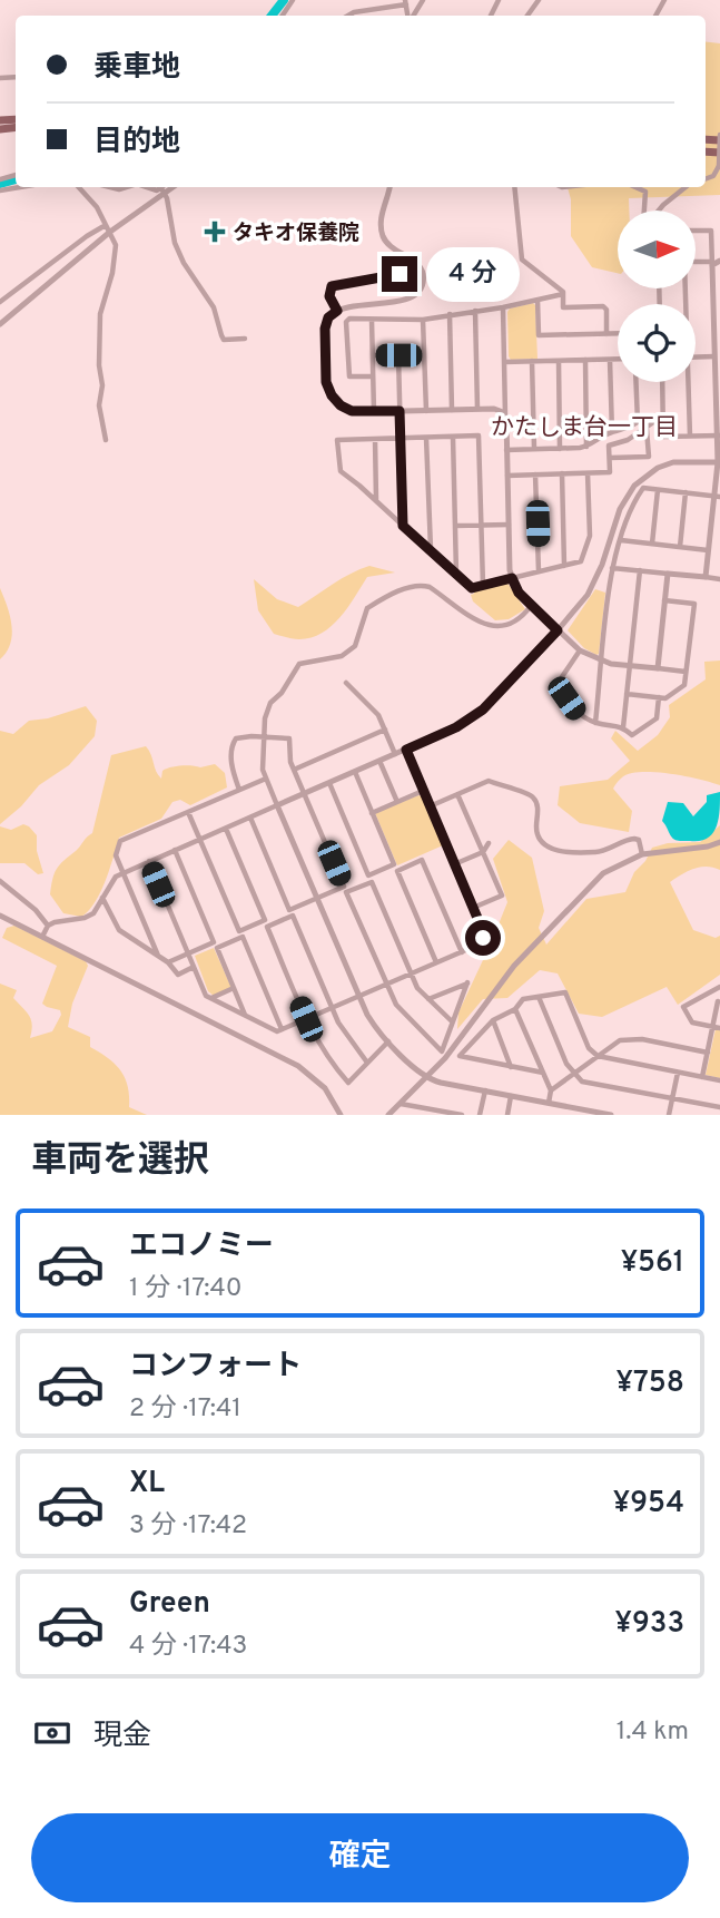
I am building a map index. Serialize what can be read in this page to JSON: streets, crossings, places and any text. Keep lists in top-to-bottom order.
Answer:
{
  "districts": ["かたしま台一丁目"],
  "places": {
    "health": ["タキオ保養院"]
  },
  "north": "right",
  "page": {
    "banner": ["乗車地", "目的地"],
    "bubble": "4 分",
    "heading": "車両を選択",
    "list": [
      {
        "name": "エコノミー",
        "note": "1 分 · 17:40",
        "value": "¥561"
      },
      {
        "name": "コンフォート",
        "note": "2 分 · 17:41",
        "value": "¥758"
      },
      {
        "name": "XL",
        "note": "3 分 · 17:42",
        "value": "¥954"
      },
      {
        "name": "Green",
        "note": "4 分 · 17:43",
        "value": "¥933"
      }
    ],
    "pay": ["現金", "1.4 km"],
    "buttons": "確定"
  }
}
